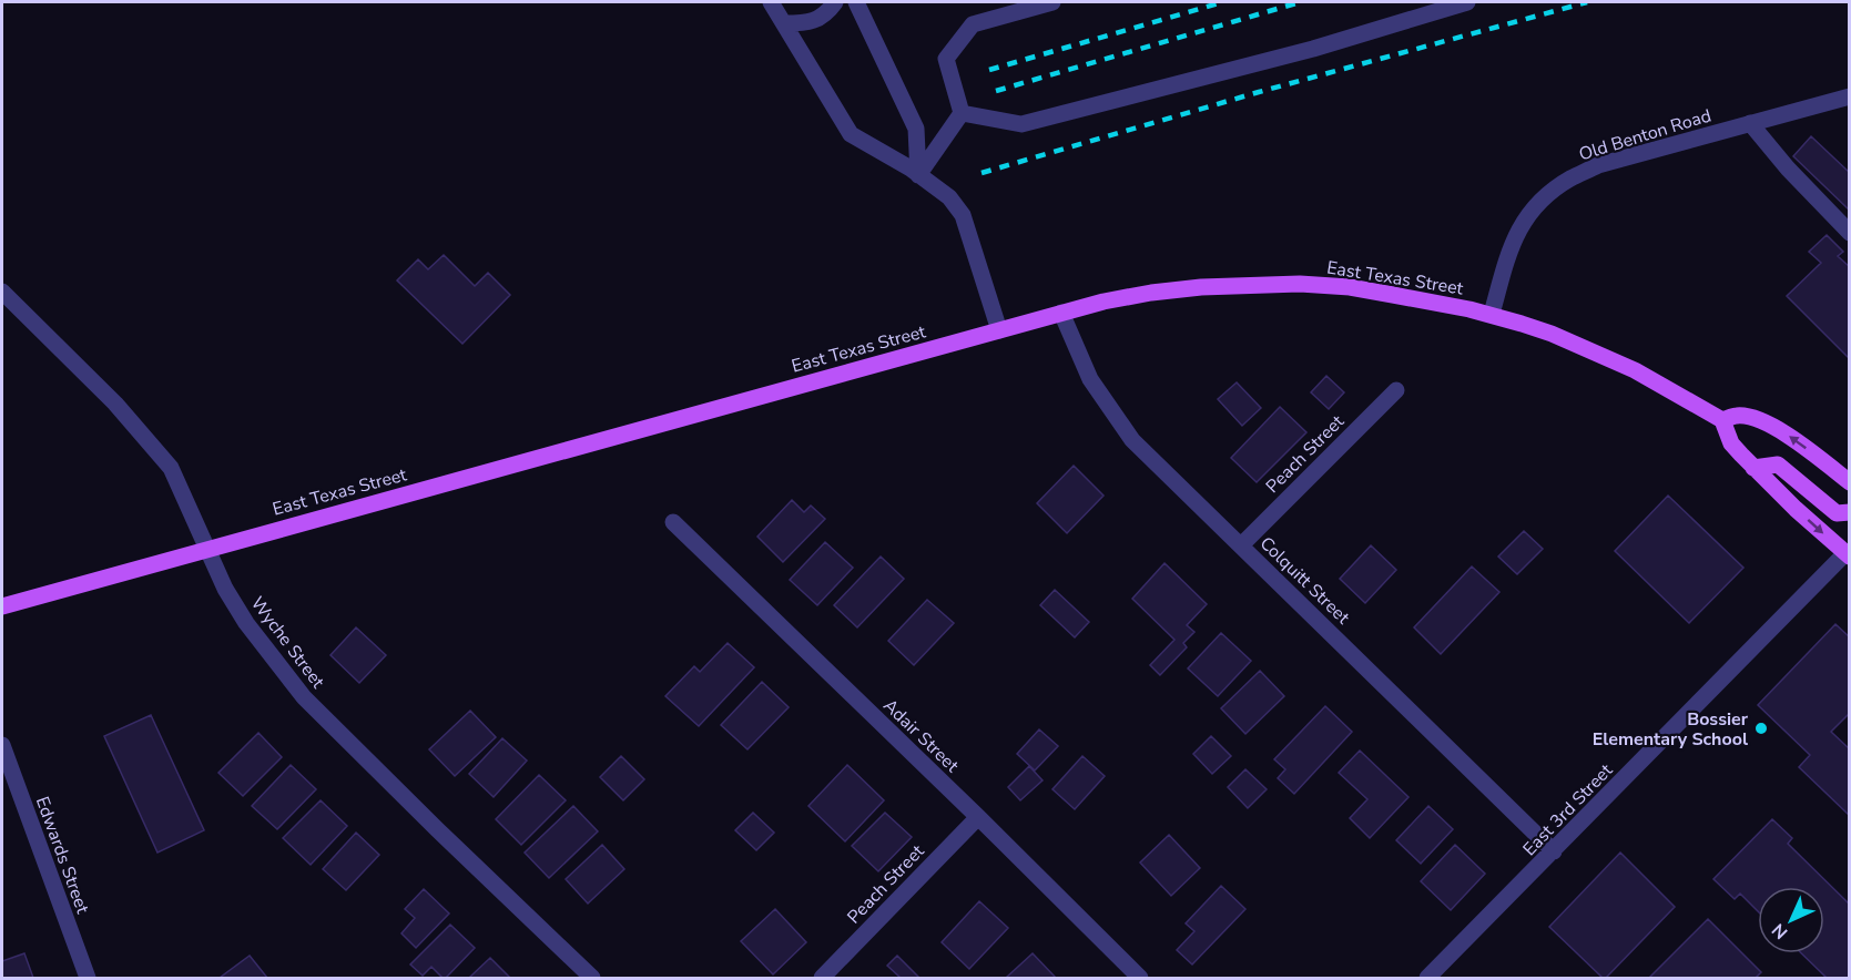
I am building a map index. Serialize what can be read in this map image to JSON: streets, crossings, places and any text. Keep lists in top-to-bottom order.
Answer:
{
  "streets": {
    "main road": ["East Texas Street"],
    "street": [
      "Old Benton Road",
      "Peach Street",
      "Colquitt Street",
      "Wyche Street",
      "Adair Street",
      "East 3rd Street",
      "Edwards Street"
    ]
  },
  "crossings": [
    ["Old Benton Road", "East Texas Street"],
    ["East Texas Street", "Colquitt Street"],
    ["East Texas Street", "Wyche Street"],
    ["Peach Street", "Colquitt Street"],
    ["Peach Street", "Adair Street"],
    ["Colquitt Street", "East 3rd Street"]
  ],
  "places": ["Bossier Elementary School"],
  "north": "bottom left"
}
